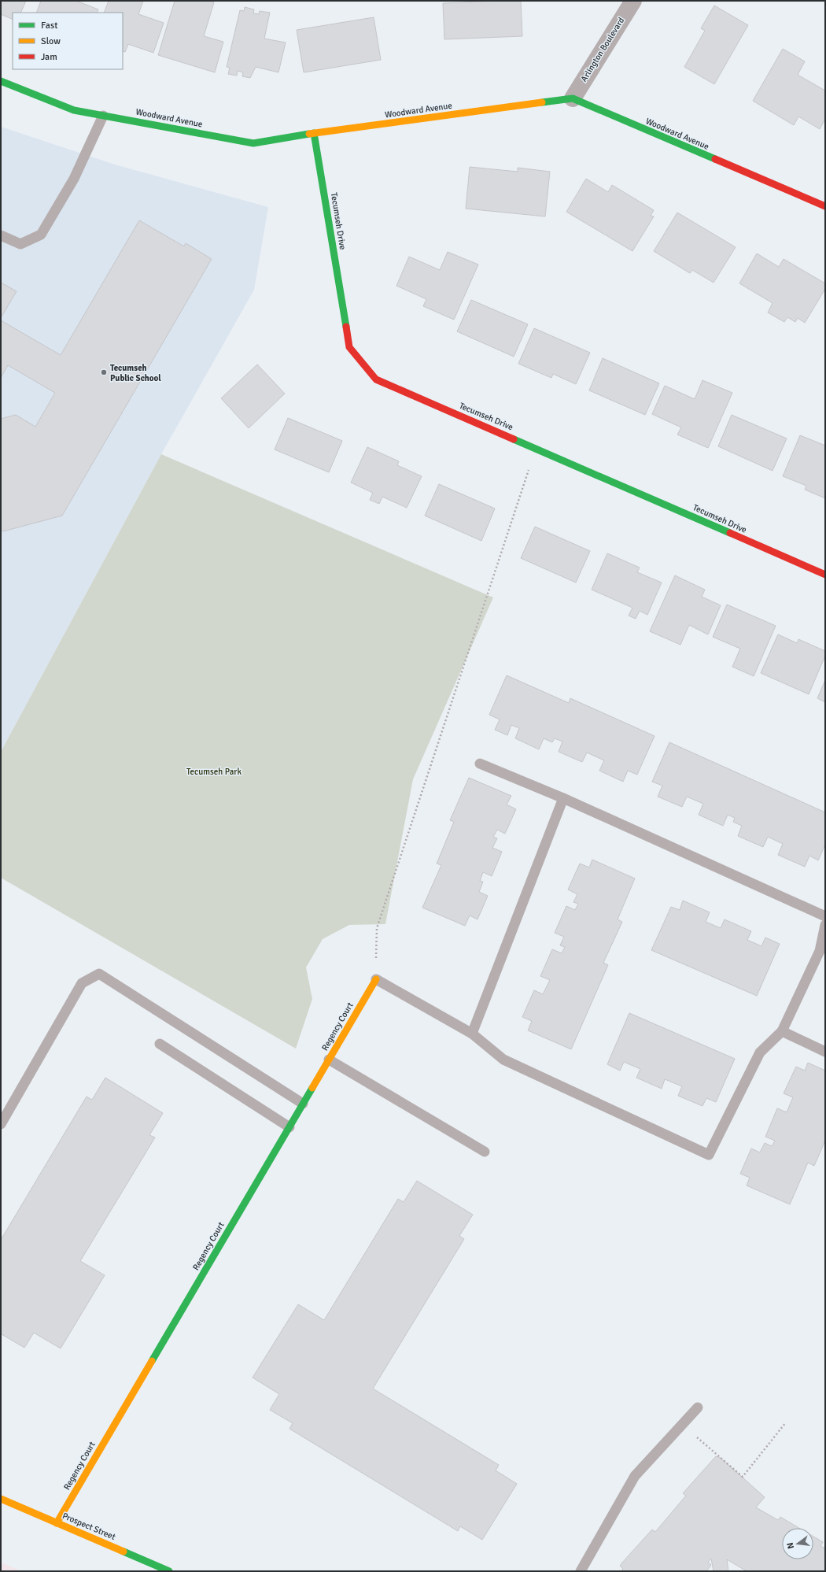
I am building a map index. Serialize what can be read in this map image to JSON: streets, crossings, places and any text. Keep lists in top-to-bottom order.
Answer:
{
  "streets": {
    "street": [
      "Arlington Boulevard",
      "Woodward Avenue",
      "Tecumseh Drive",
      "Regency Court",
      "Prospect Street"
    ]
  },
  "crossings": [
    ["Arlington Boulevard", "Woodward Avenue"],
    ["Woodward Avenue", "Tecumseh Drive"],
    ["Regency Court", "Prospect Street"]
  ],
  "parks": ["Tecumseh Park"],
  "places": ["Tecumseh Public School"],
  "legend": ["Fast", "Slow", "Jam"],
  "north": "left"
}
